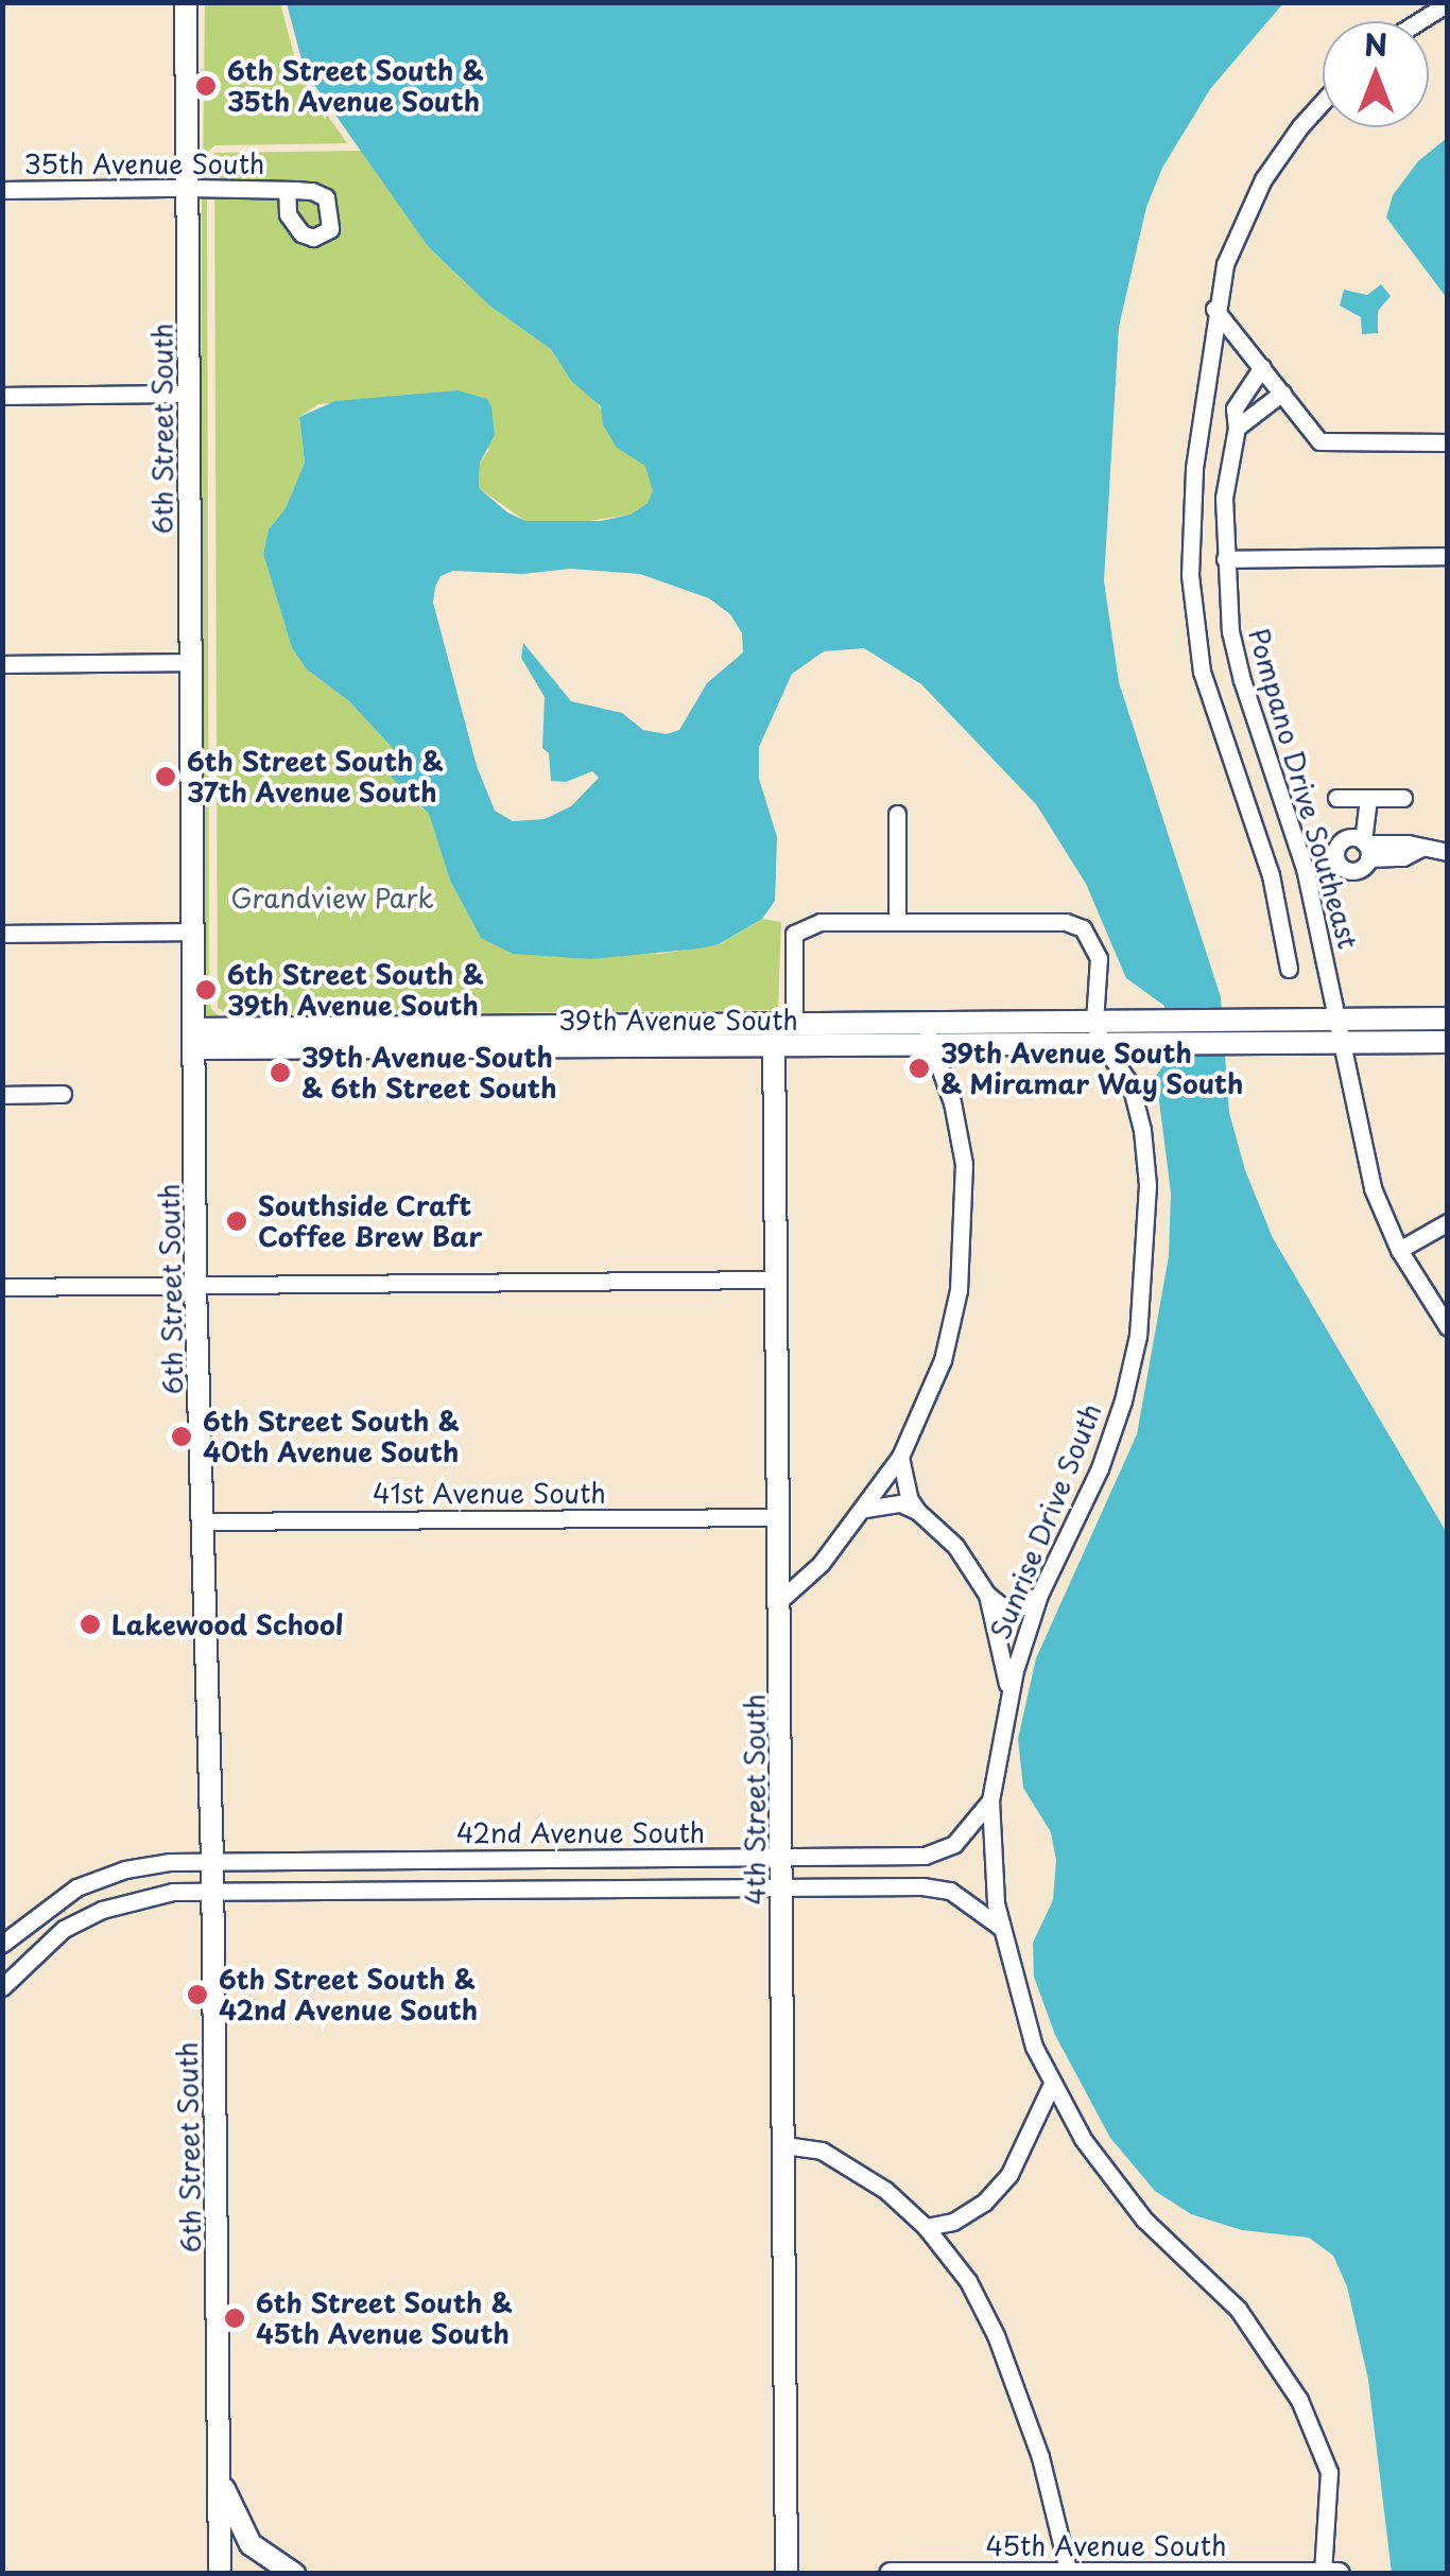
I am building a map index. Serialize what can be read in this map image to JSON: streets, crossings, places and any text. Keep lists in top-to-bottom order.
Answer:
{
  "streets": {
    "street": [
      "35th Avenue South",
      "6th Street South",
      "Pompano Drive Southeast",
      "39th Avenue South",
      "41st Avenue South",
      "Sunrise Drive South",
      "4th Street South",
      "42nd Avenue South",
      "45th Avenue South"
    ]
  },
  "crossings": [
    ["35th Avenue South", "6th Street South"],
    ["6th Street South", "39th Avenue South"],
    ["6th Street South", "41st Avenue South"],
    ["6th Street South", "42nd Avenue South"],
    ["Pompano Drive Southeast", "39th Avenue South"],
    ["39th Avenue South", "Sunrise Drive South"],
    ["39th Avenue South", "4th Street South"],
    ["41st Avenue South", "4th Street South"],
    ["Sunrise Drive South", "42nd Avenue South"],
    ["Sunrise Drive South", "45th Avenue South"],
    ["4th Street South", "42nd Avenue South"]
  ],
  "parks": ["Grandview Park"],
  "places": [
    "6th Street South & 35th Avenue South",
    "6th Street South & 37th Avenue South",
    "6th Street South & 39th Avenue South",
    "39th Avenue South & Miramar Way South",
    "39th Avenue South & 6th Street South",
    "Southside Craft Coffee Brew Bar",
    "6th Street South & 40th Avenue South",
    "Lakewood School",
    "6th Street South & 42nd Avenue South",
    "6th Street South & 45th Avenue South"
  ],
  "north": "top"
}
